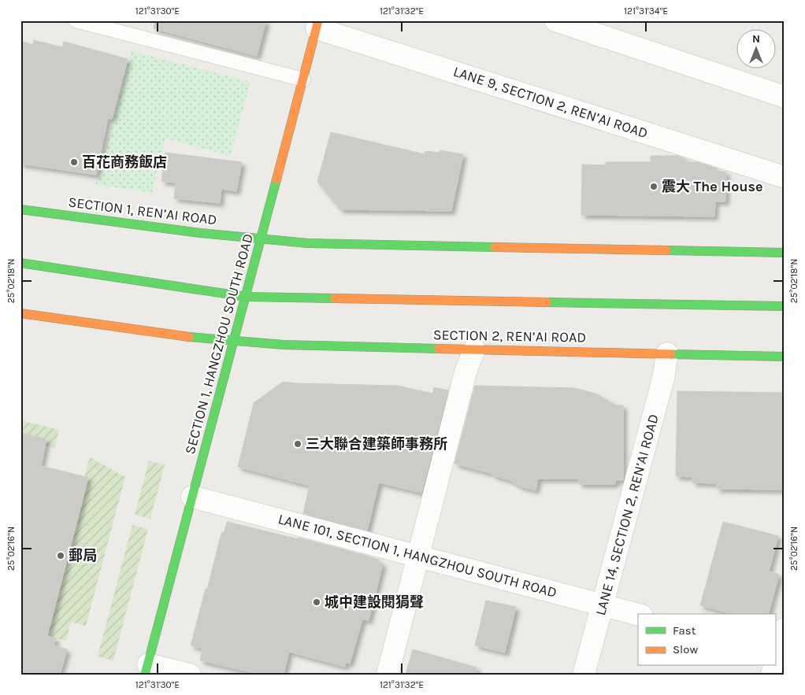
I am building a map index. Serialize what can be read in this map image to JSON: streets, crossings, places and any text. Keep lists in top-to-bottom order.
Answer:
{
  "streets": {
    "main road": ["SECTION 1, REN’AI ROAD", "SECTION 2, REN’AI ROAD", "SECTION 1, HANGZHOU SOUTH ROAD"],
    "street": ["LANE 9, SECTION 2, REN’AI ROAD", "LANE 14, SECTION 2, REN’AI ROAD", "LANE 101, SECTION 1, HANGZHOU SOUTH ROAD"]
  },
  "crossings": [
    ["LANE 9, SECTION 2, REN’AI ROAD", "SECTION 1, HANGZHOU SOUTH ROAD"],
    ["SECTION 1, REN’AI ROAD", "SECTION 1, HANGZHOU SOUTH ROAD"],
    ["SECTION 2, REN’AI ROAD", "SECTION 1, HANGZHOU SOUTH ROAD"],
    ["SECTION 2, REN’AI ROAD", "LANE 14, SECTION 2, REN’AI ROAD"],
    ["SECTION 1, HANGZHOU SOUTH ROAD", "LANE 101, SECTION 1, HANGZHOU SOUTH ROAD"],
    ["LANE 14, SECTION 2, REN’AI ROAD", "LANE 101, SECTION 1, HANGZHOU SOUTH ROAD"]
  ],
  "places": [
    "百花商務飯店",
    "震大 The House",
    "三大聯合建築師事務所",
    "郵局",
    "城中建設閱狷聲"
  ],
  "legend": ["Fast", "Slow"],
  "north": "top",
  "coordinates": [
    "121°31'30\"E",
    "121°31'32\"E",
    "121°31'34\"E",
    "25°02'18\"N",
    "25°02'16\"N"
  ]
}
